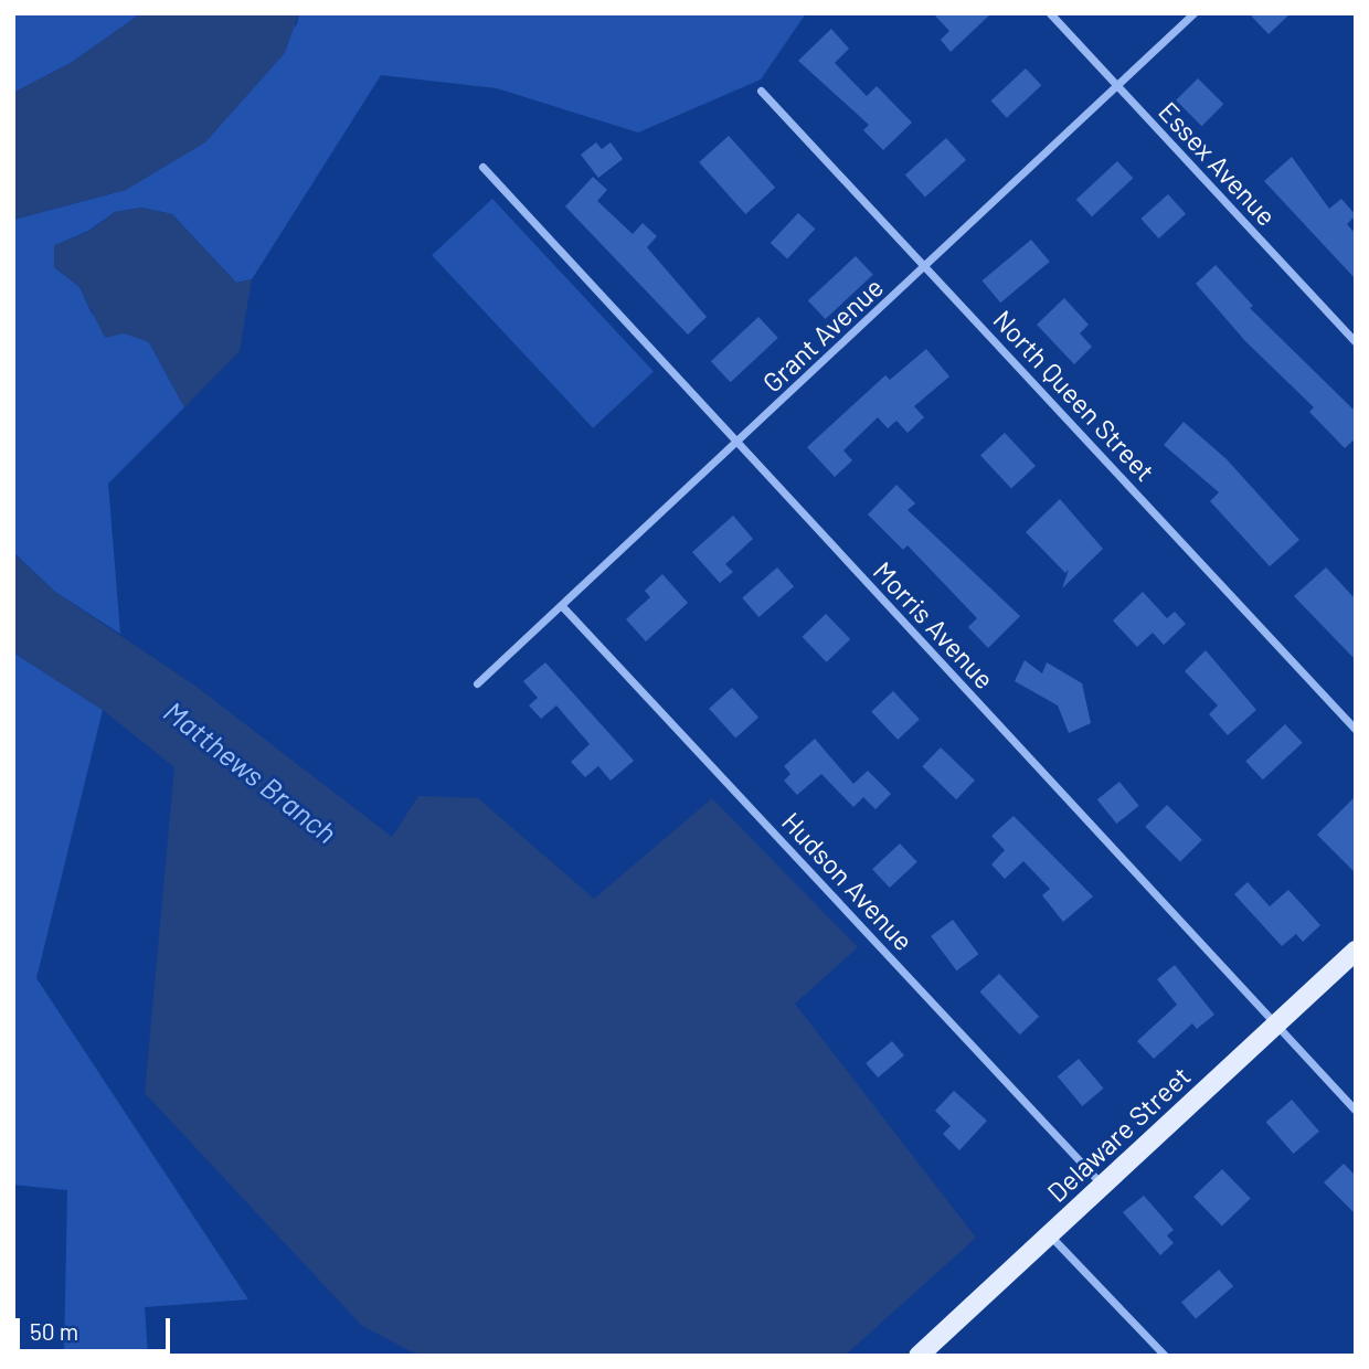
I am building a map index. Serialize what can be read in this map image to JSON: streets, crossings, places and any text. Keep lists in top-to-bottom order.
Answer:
{
  "streets": {
    "main road": ["Delaware Street"],
    "street": [
      "Essex Avenue",
      "Grant Avenue",
      "North Queen Street",
      "Morris Avenue",
      "Hudson Avenue"
    ]
  },
  "crossings": [
    ["Essex Avenue", "Grant Avenue"],
    ["Grant Avenue", "North Queen Street"],
    ["Grant Avenue", "Morris Avenue"],
    ["Grant Avenue", "Hudson Avenue"],
    ["Morris Avenue", "Delaware Street"],
    ["Hudson Avenue", "Delaware Street"]
  ],
  "water": ["Matthews Branch"],
  "scale_bar": "50 m"
}
